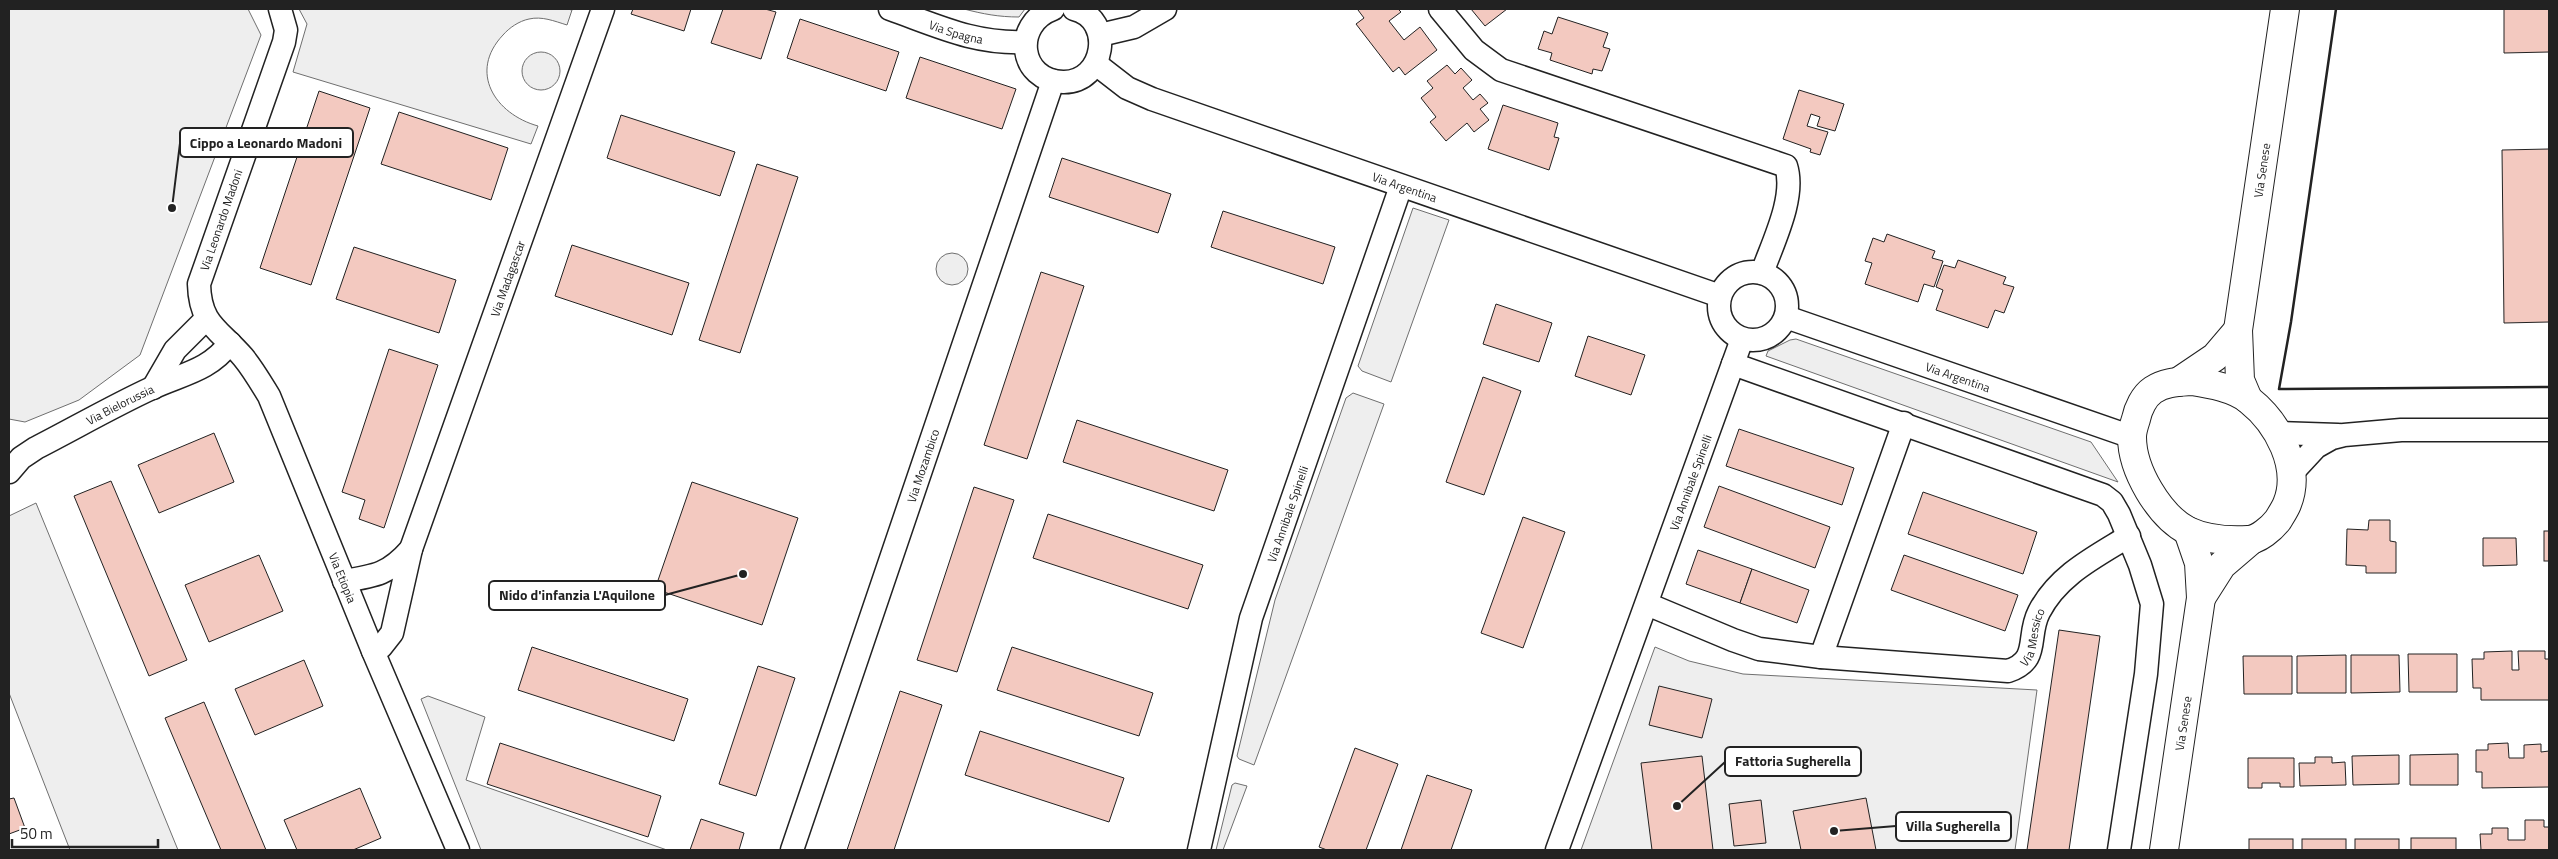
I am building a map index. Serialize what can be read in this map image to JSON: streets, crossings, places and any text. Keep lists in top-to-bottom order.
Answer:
{
  "streets": {
    "main road": ["Via Senese"],
    "street": [
      "Via Spagna",
      "Via Argentina",
      "Via Leonardo Madoni",
      "Via Madagascar",
      "Via Bielorussia",
      "Via Mozambico",
      "Via Annibale Spinelli",
      "Via Etiopia",
      "Via Messico"
    ]
  },
  "crossings": [
    ["Via Senese", "Via Argentina"],
    ["Via Argentina", "Via Annibale Spinelli"],
    ["Via Leonardo Madoni", "Via Bielorussia"],
    ["Via Leonardo Madoni", "Via Etiopia"],
    ["Via Madagascar", "Via Etiopia"],
    ["Via Bielorussia", "Via Etiopia"],
    ["Via Annibale Spinelli", "Via Messico"]
  ],
  "places": [
    "Cippo a Leonardo Madoni",
    "Nido d'infanzia L'Aquilone",
    "Fattoria Sugherella",
    "Villa Sugherella"
  ],
  "scale_bar": "50 m"
}
